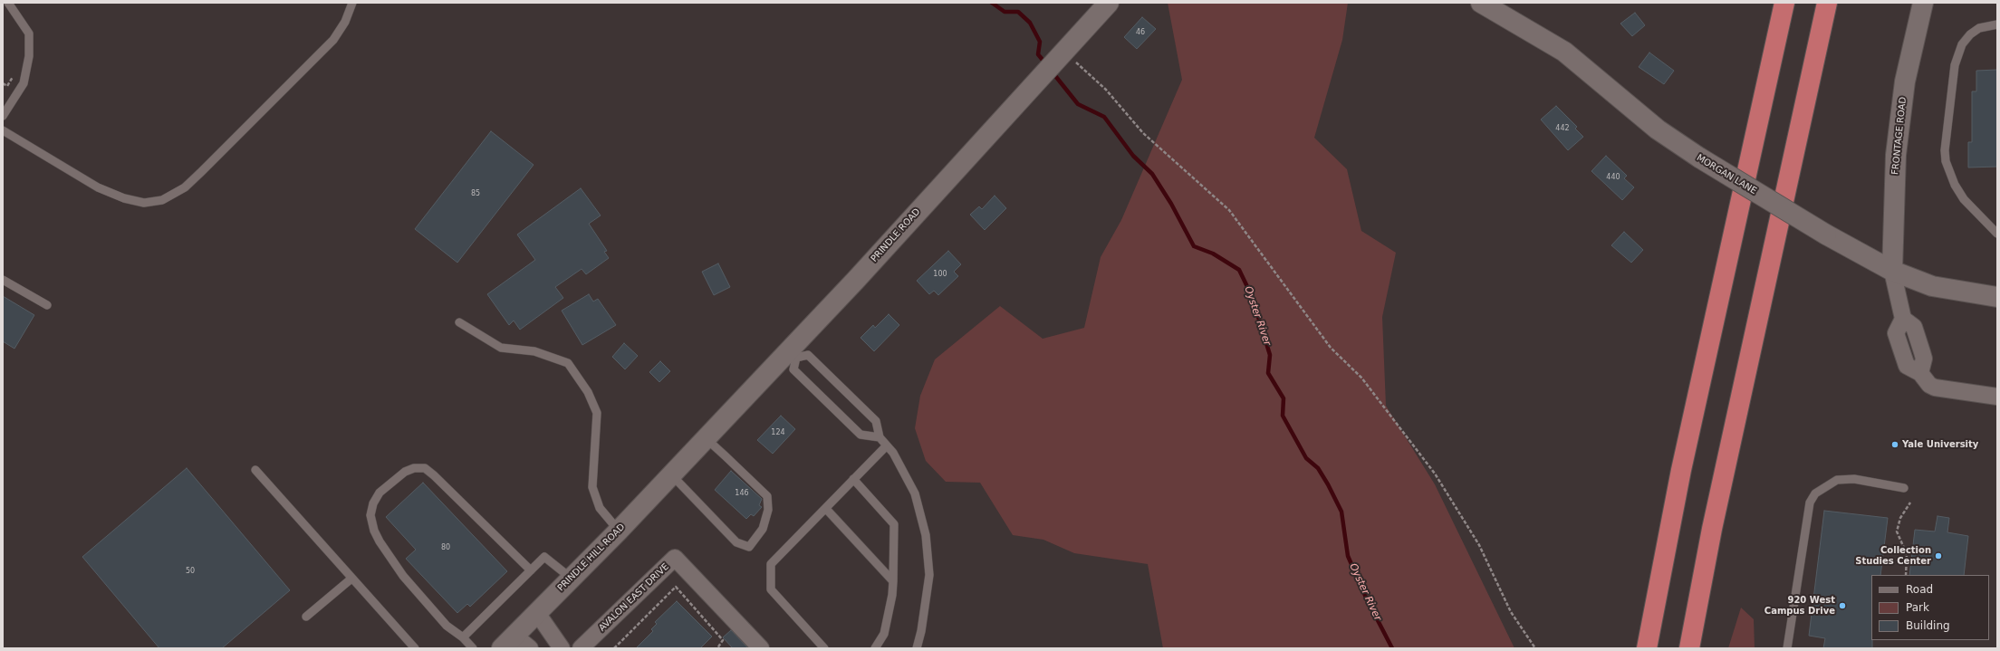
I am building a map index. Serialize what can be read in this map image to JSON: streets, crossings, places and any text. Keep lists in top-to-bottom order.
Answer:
{
  "streets": {
    "street": [
      "FRONTAGE ROAD",
      "MORGAN LANE",
      "PRINDLE ROAD",
      "PRINDLE HILL ROAD",
      "AVALON EAST DRIVE"
    ]
  },
  "crossings": [
    ["FRONTAGE ROAD", "MORGAN LANE"],
    ["PRINDLE ROAD", "PRINDLE HILL ROAD"]
  ],
  "water": ["Oyster River"],
  "places": ["Yale University", "Collection Studies Center", "920 West Campus Drive"],
  "house_numbers": [
    "46",
    "442",
    "440",
    "85",
    "100",
    "124",
    "146",
    "80",
    "50"
  ],
  "legend": ["Road", "Park", "Building"]
}
